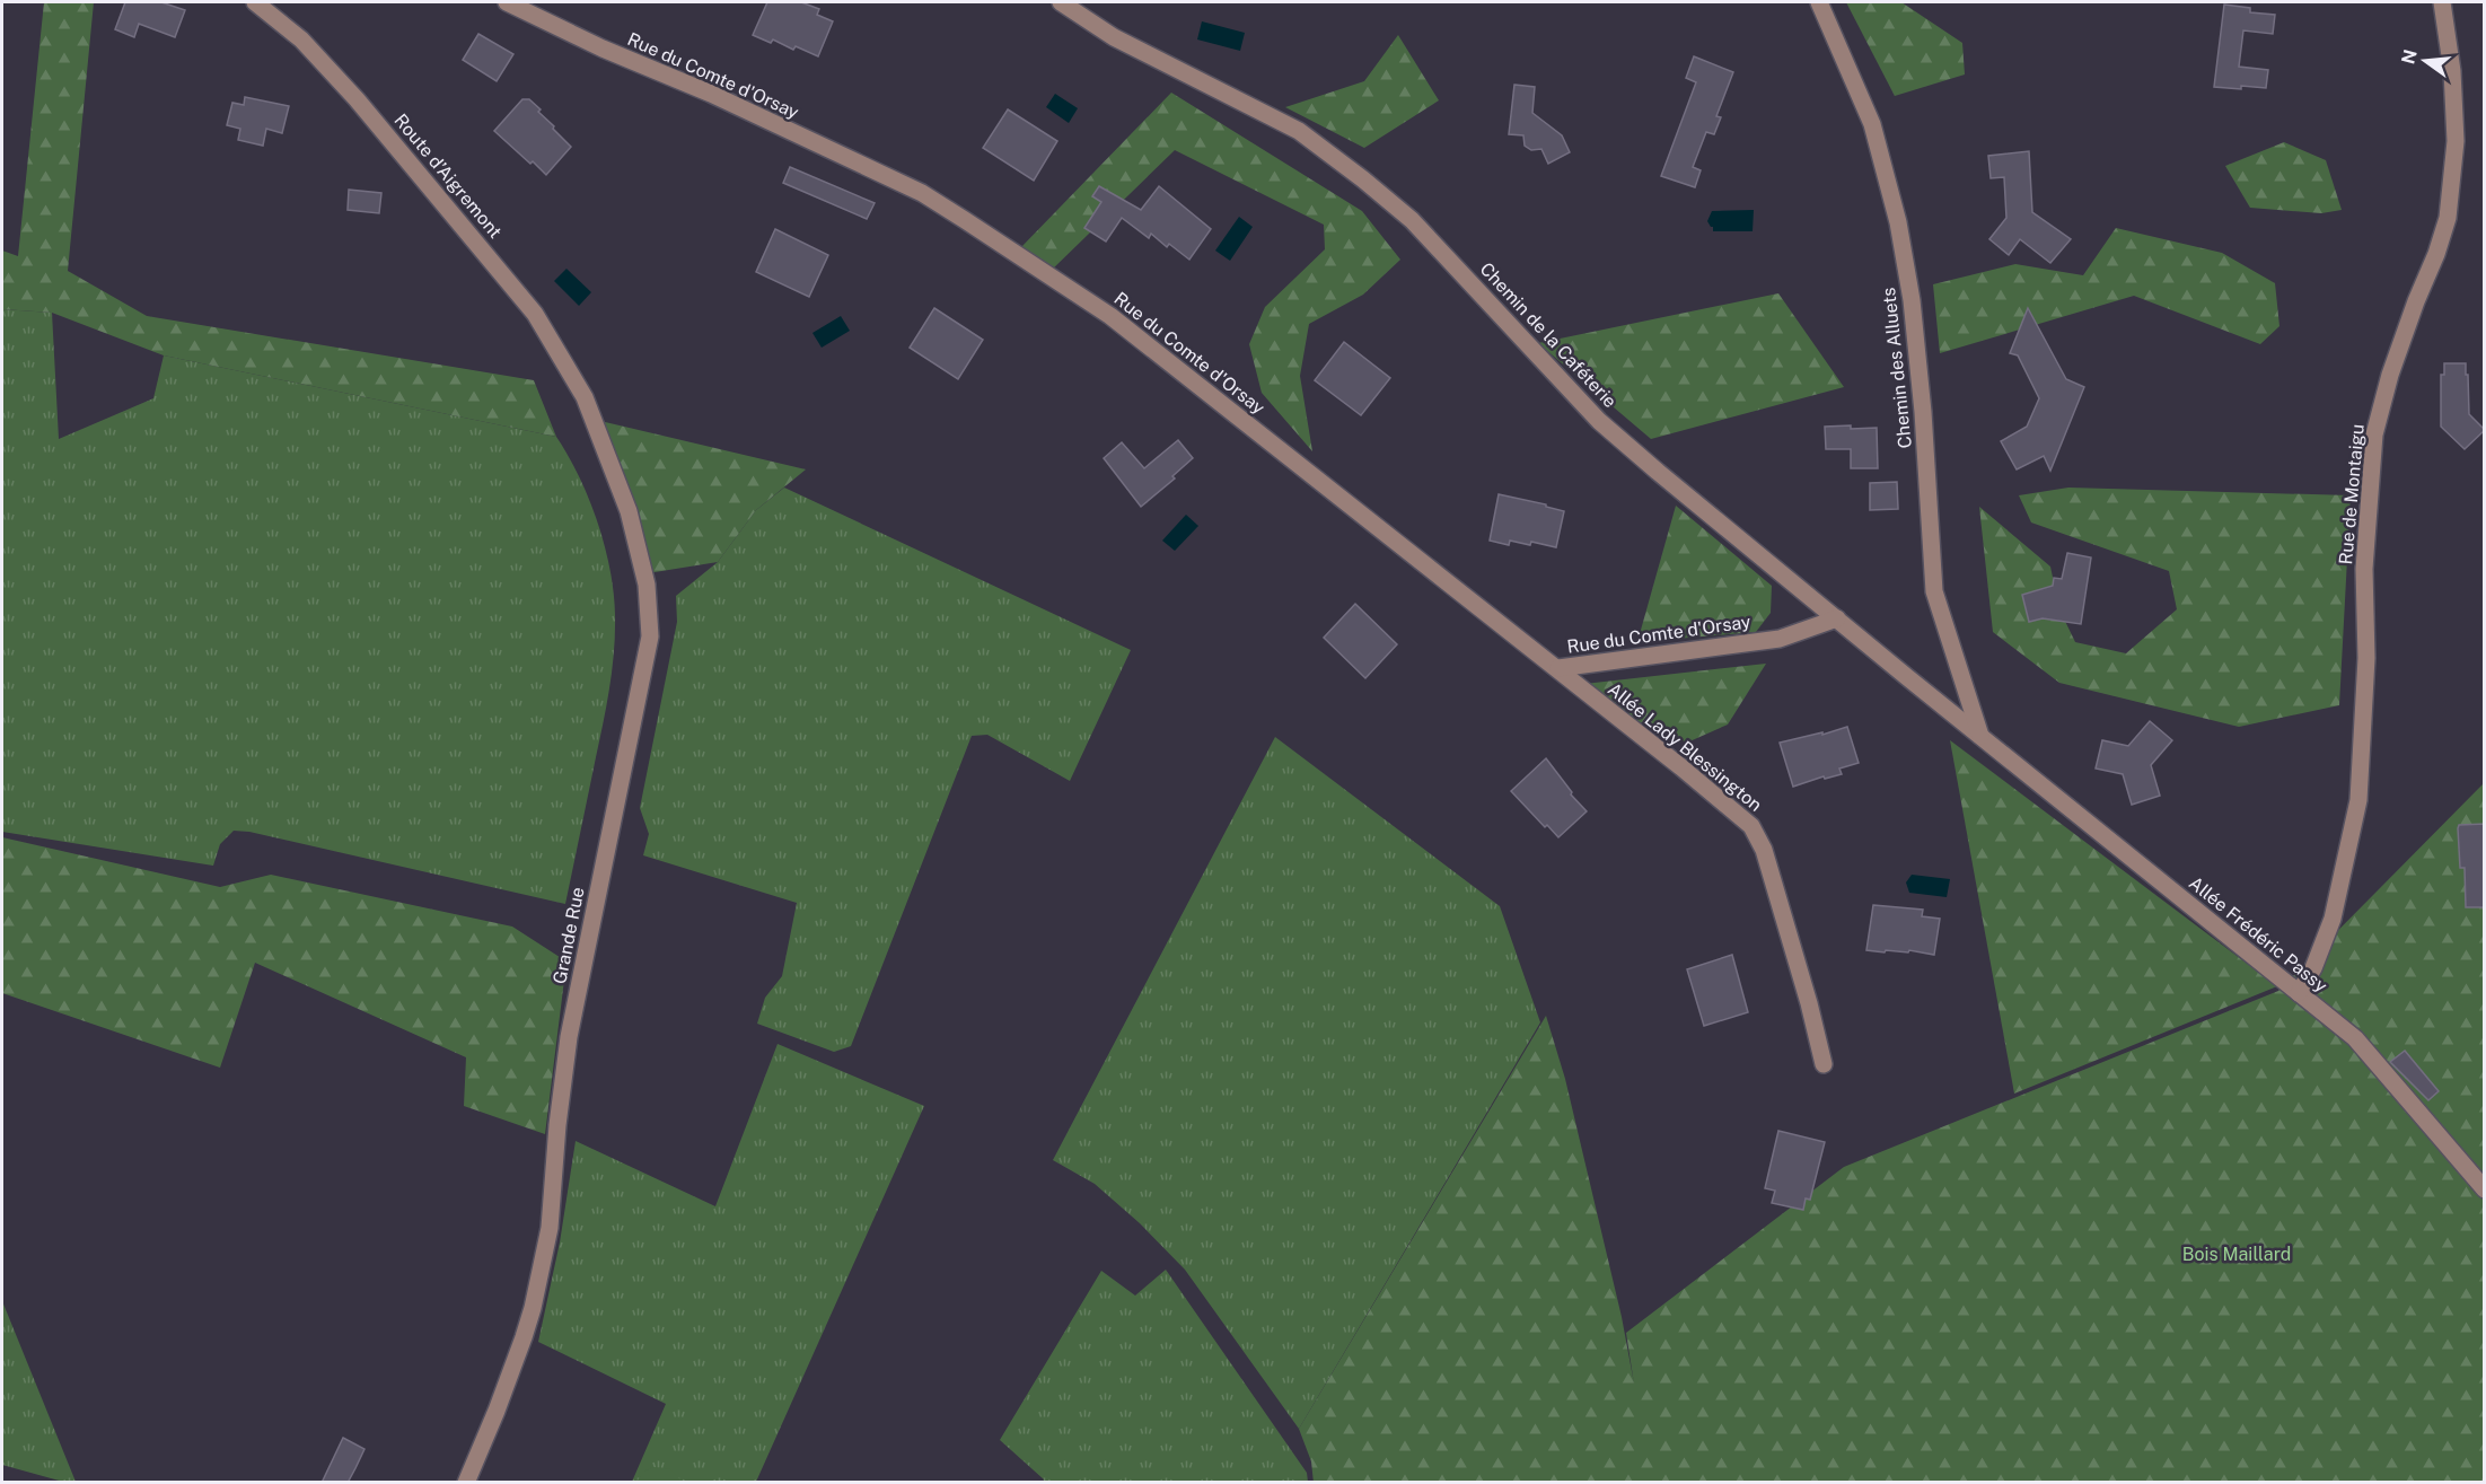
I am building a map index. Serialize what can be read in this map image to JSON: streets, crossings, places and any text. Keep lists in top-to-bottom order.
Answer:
{
  "streets": {
    "street": [
      "Rue du Comte d'Orsay",
      "Route d’Aigremont",
      "Chemin de la Caféterie",
      "Chemin des Alluets",
      "Rue de Montaigu",
      "Allée Lady Blessington",
      "Allée Frédéric Passy",
      "Grande Rue"
    ]
  },
  "crossings": [
    ["Rue du Comte d'Orsay", "Chemin de la Caféterie"],
    ["Rue du Comte d'Orsay", "Allée Lady Blessington"],
    ["Route d’Aigremont", "Grande Rue"],
    ["Chemin de la Caféterie", "Chemin des Alluets"],
    ["Chemin de la Caféterie", "Allée Frédéric Passy"],
    ["Chemin des Alluets", "Allée Frédéric Passy"],
    ["Rue de Montaigu", "Allée Frédéric Passy"]
  ],
  "parks": ["Bois Maillard"],
  "north": "left"
}
